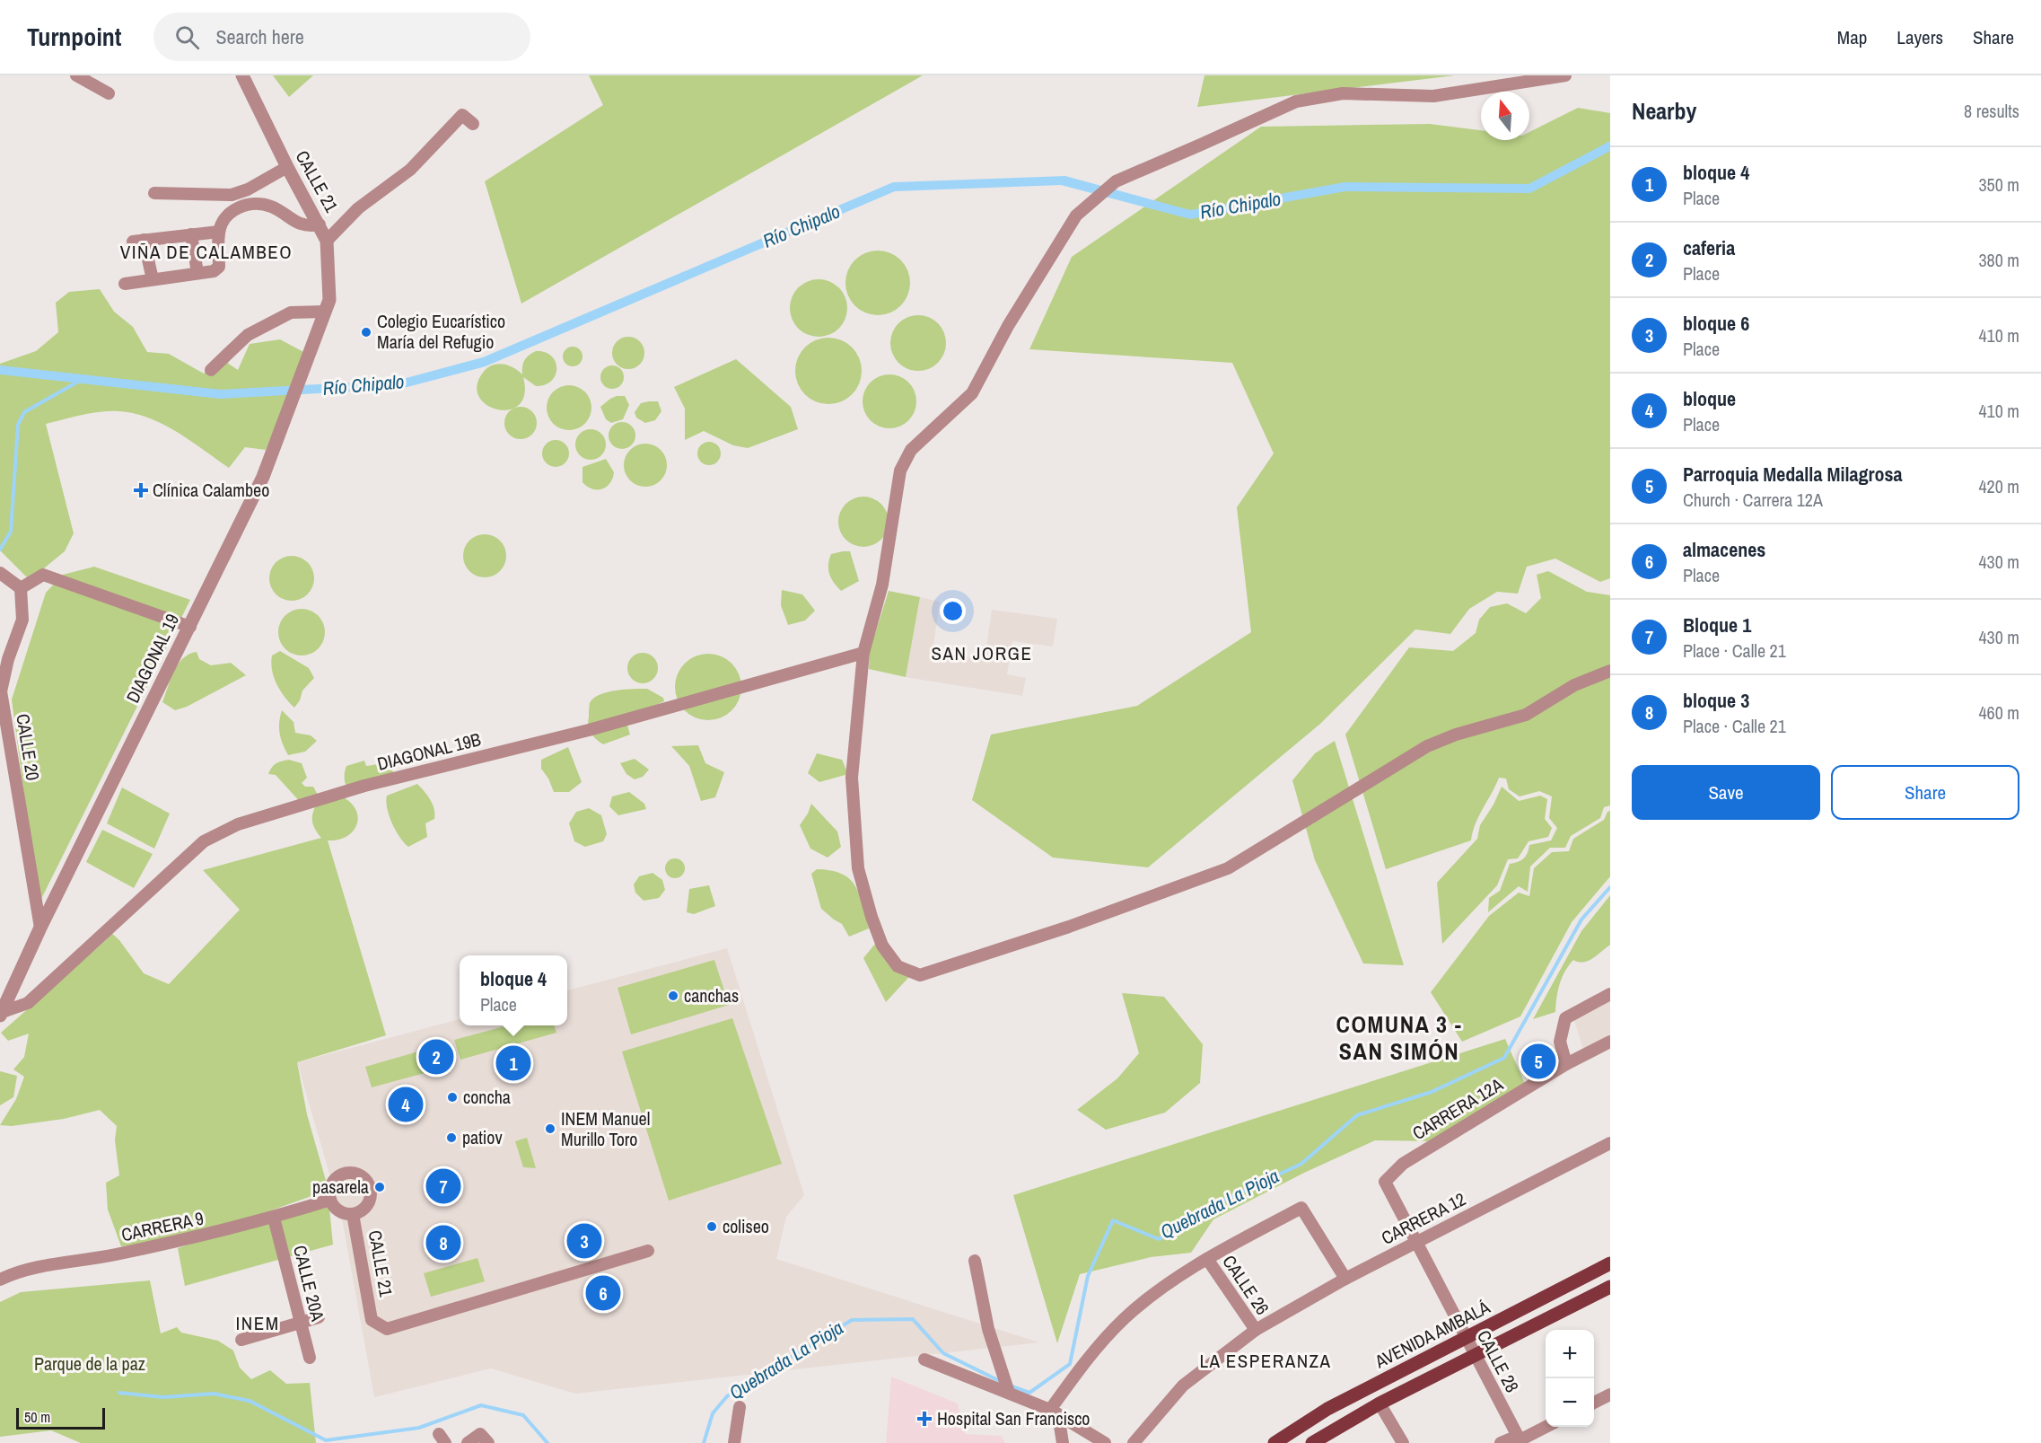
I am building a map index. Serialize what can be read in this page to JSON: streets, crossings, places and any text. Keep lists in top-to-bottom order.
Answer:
{
  "streets": {
    "main road": ["AVENIDA AMBALÁ"],
    "street": [
      "CALLE 21",
      "DIAGONAL 19",
      "CALLE 20",
      "DIAGONAL 19B",
      "CARRERA 12A",
      "CARRERA 12",
      "CARRERA 9",
      "CALLE 20A",
      "CALLE 26",
      "CALLE 28"
    ]
  },
  "crossings": [
    ["CALLE 21", "DIAGONAL 19"],
    ["CALLE 21", "CARRERA 9"],
    ["DIAGONAL 19", "CALLE 20"],
    ["DIAGONAL 19", "DIAGONAL 19B"],
    ["CARRERA 12A", "CALLE 28"],
    ["CARRERA 12", "CALLE 26"],
    ["CARRERA 12", "CALLE 28"],
    ["CARRERA 9", "CALLE 20A"],
    ["AVENIDA AMBALÁ", "CALLE 28"]
  ],
  "districts": [
    "VIÑA DE CALAMBEO",
    "SAN JORGE",
    "COMUNA 3 - SAN SIMÓN",
    "INEM",
    "LA ESPERANZA"
  ],
  "water": ["Río Chipalo", "Quebrada La Pioja"],
  "parks": ["Parque de la paz"],
  "places": {
    "other": [
      "Colegio Eucarístico María del Refugio",
      "canchas",
      "concha",
      "INEM Manuel Murillo Toro",
      "patiov",
      "pasarela",
      "coliseo"
    ],
    "health": ["Clínica Calambeo", "Hospital San Francisco"]
  },
  "scale_bar": "50 m",
  "north": "top",
  "page": {
    "header": "Turnpoint",
    "search": "Search here",
    "nav": ["Map", "Layers", "Share"],
    "heading": ["Nearby", "8 results"],
    "list": [
      {
        "mark": "1",
        "name": "bloque 4",
        "note": "Place",
        "value": "350 m"
      },
      {
        "mark": "2",
        "name": "caferia",
        "note": "Place",
        "value": "380 m"
      },
      {
        "mark": "3",
        "name": "bloque 6",
        "note": "Place",
        "value": "410 m"
      },
      {
        "mark": "4",
        "name": "bloque",
        "note": "Place",
        "value": "410 m"
      },
      {
        "mark": "5",
        "name": "Parroquia Medalla Milagrosa",
        "note": "Church · Carrera 12A",
        "value": "420 m"
      },
      {
        "mark": "6",
        "name": "almacenes",
        "note": "Place",
        "value": "430 m"
      },
      {
        "mark": "7",
        "name": "Bloque 1",
        "note": "Place · Calle 21",
        "value": "430 m"
      },
      {
        "mark": "8",
        "name": "bloque 3",
        "note": "Place · Calle 21",
        "value": "460 m"
      }
    ],
    "buttons": ["Save", "Share"],
    "popup": ["bloque 4", "Place"],
    "pins": [
      "2",
      "5",
      "1",
      "4",
      "7",
      "3",
      "8",
      "6"
    ],
    "map_buttons": ["+", "−"],
    "scale": "50 m"
  }
}
